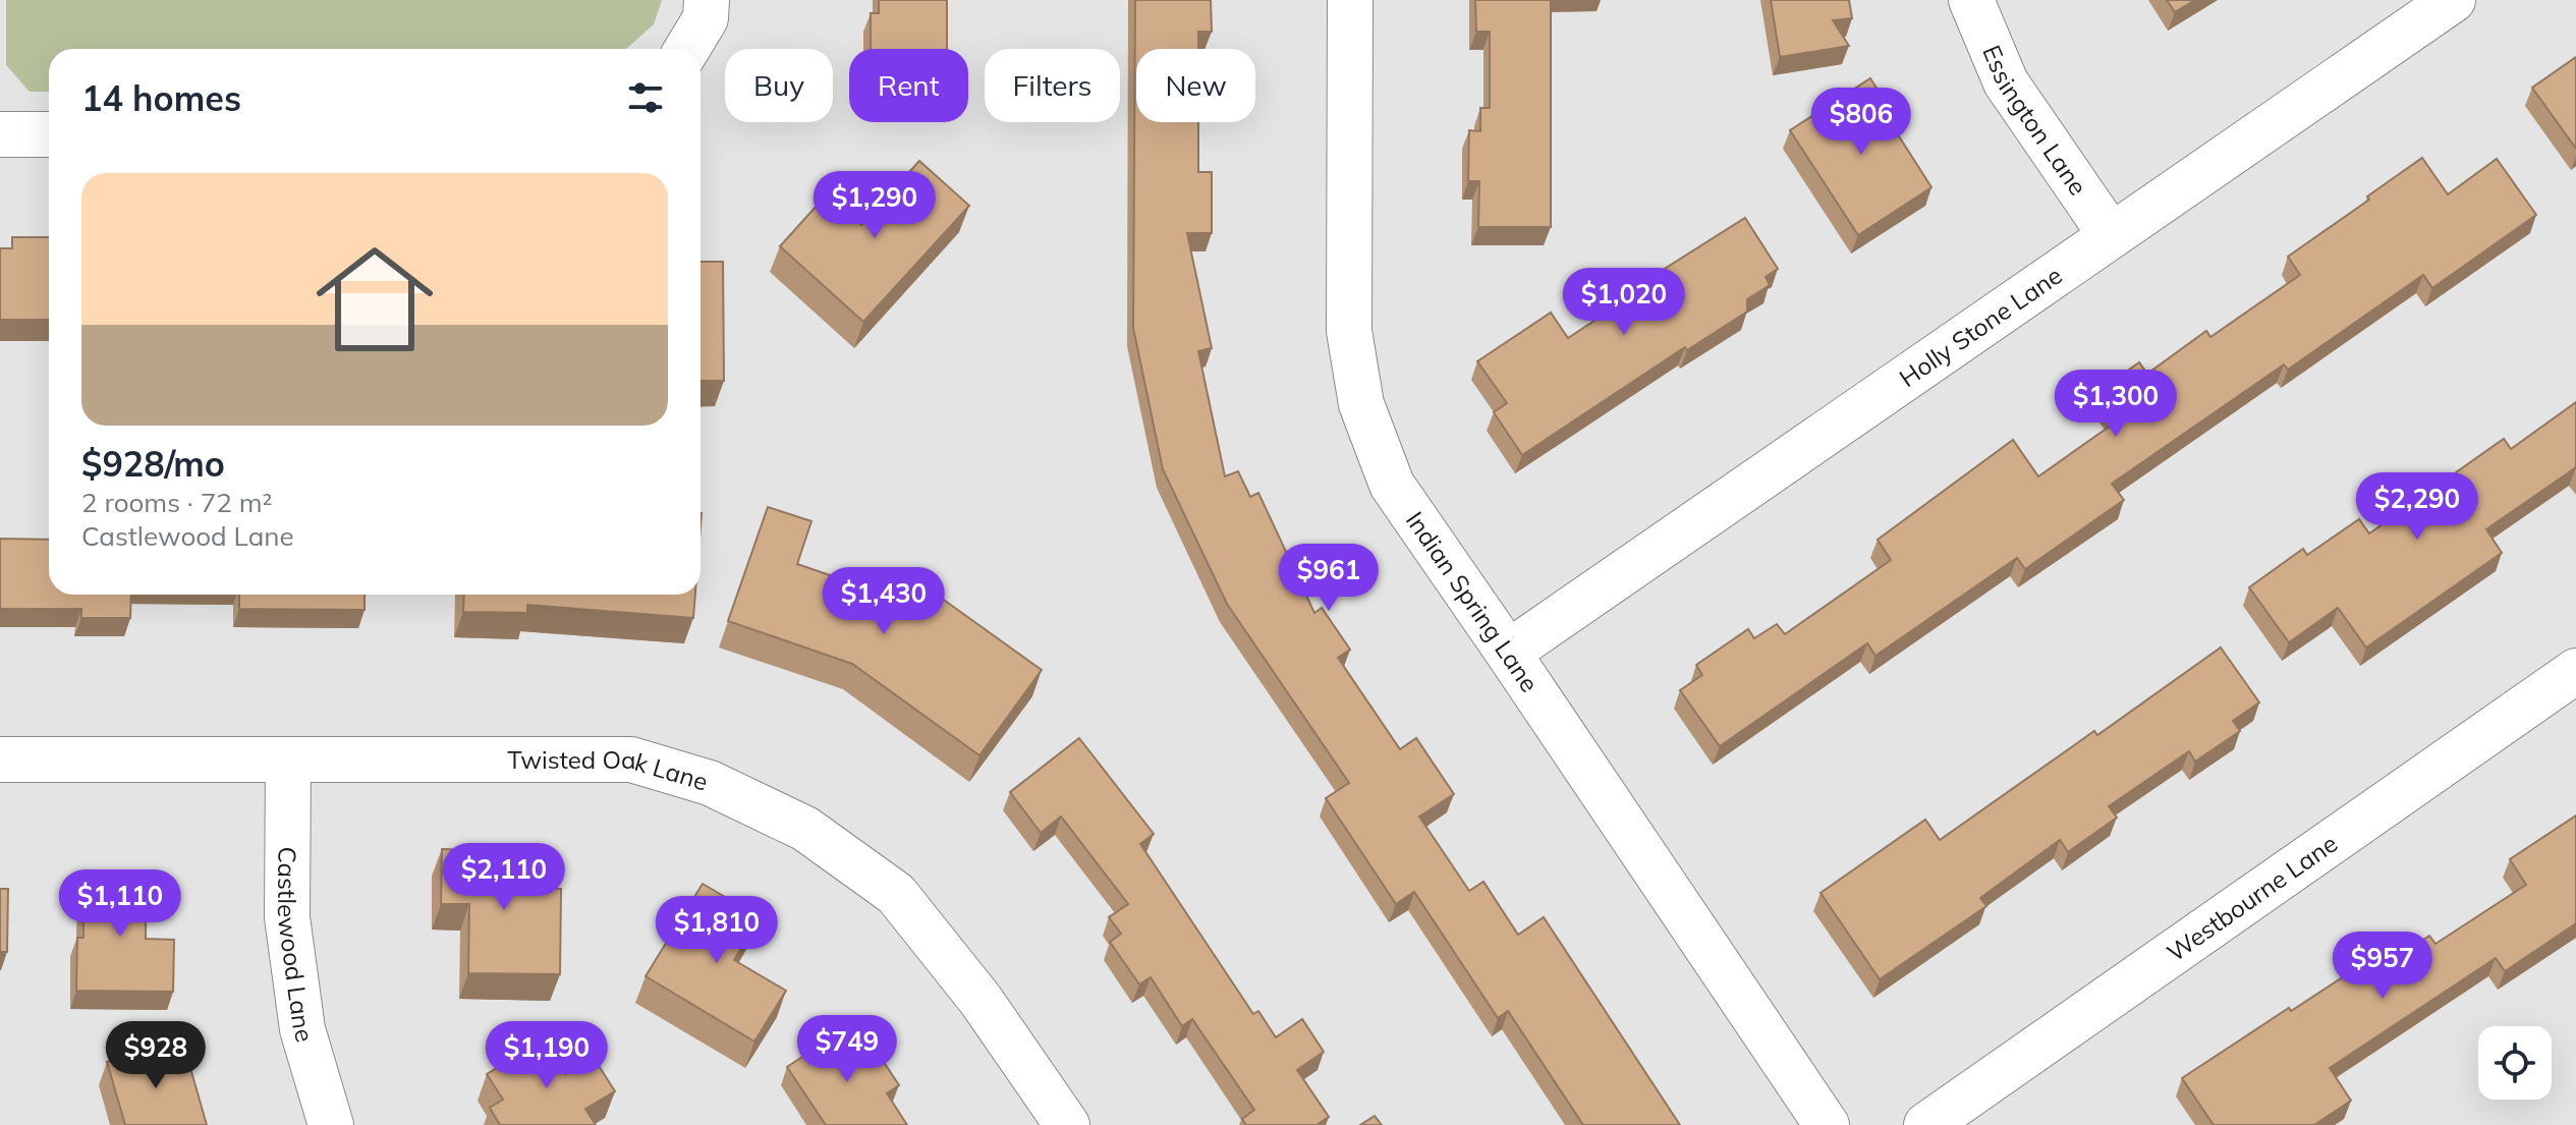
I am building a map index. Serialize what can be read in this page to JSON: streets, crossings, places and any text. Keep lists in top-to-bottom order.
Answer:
{
  "streets": {
    "street": [
      "Essington Lane",
      "Holly Stone Lane",
      "Indian Spring Lane",
      "Twisted Oak Lane",
      "Westbourne Lane",
      "Castlewood Lane"
    ]
  },
  "crossings": [
    ["Essington Lane", "Holly Stone Lane"],
    ["Holly Stone Lane", "Indian Spring Lane"],
    ["Twisted Oak Lane", "Castlewood Lane"]
  ],
  "page": {
    "chip": [
      "Buy",
      "Rent",
      "Filters",
      "New"
    ],
    "heading": "14 homes",
    "price": [
      "$806",
      "$1,290",
      "$1,020",
      "$1,300",
      "$2,290",
      "$961",
      "$1,430",
      "$2,110",
      "$1,110",
      "$1,810",
      "$957",
      "$749",
      "$928",
      "$1,190"
    ],
    "list": [
      {
        "name": "$928/mo",
        "note": "2 rooms · 72 m² · Castlewood Lane"
      }
    ]
  }
}
